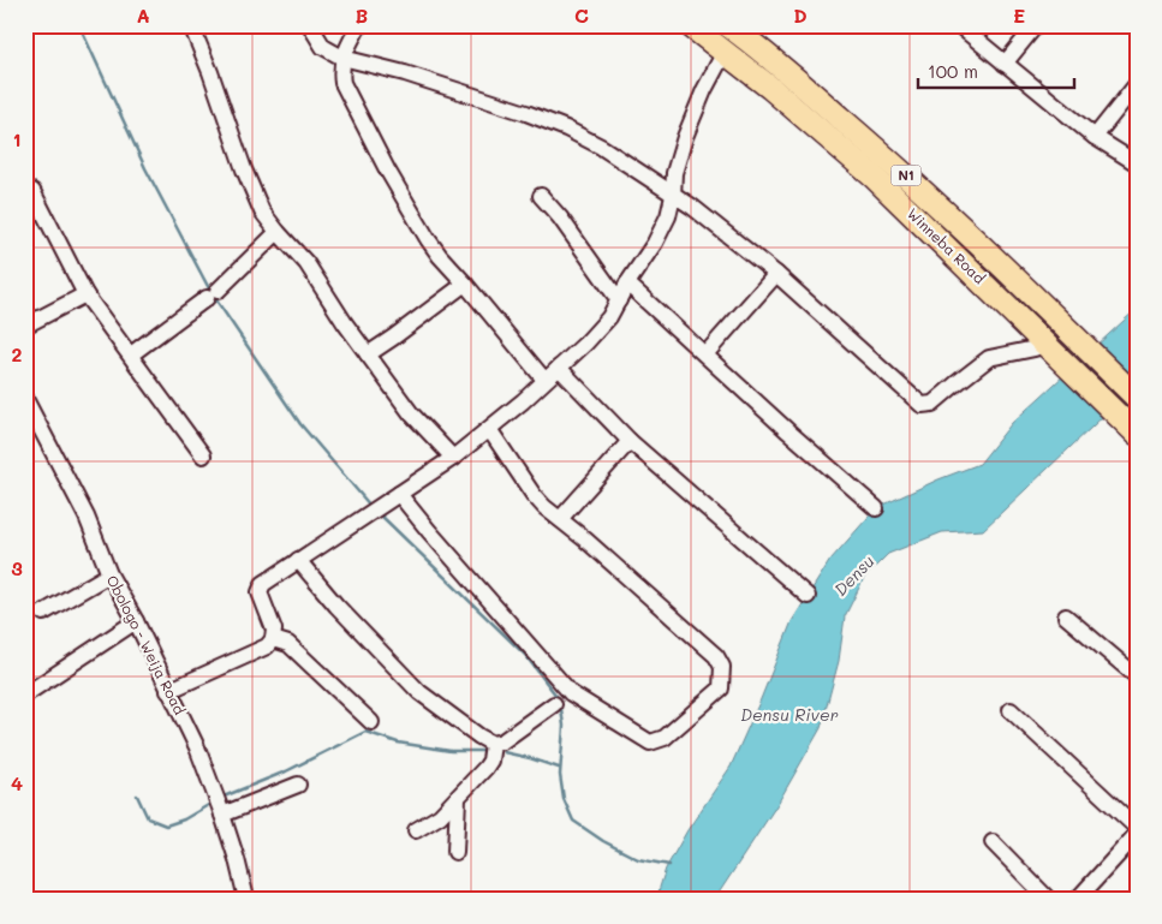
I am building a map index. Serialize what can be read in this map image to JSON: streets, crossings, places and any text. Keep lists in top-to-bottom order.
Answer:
{
  "streets": {
    "highway": ["N1", "Winneba Road"],
    "street": ["Obologo - Weija Road"]
  },
  "water": ["Densu", "Densu River"],
  "scale_bar": "100 m",
  "grid": {
    "columns": [
      "A",
      "B",
      "C",
      "D",
      "E"
    ],
    "rows": [
      "1",
      "2",
      "3",
      "4"
    ]
  }
}
